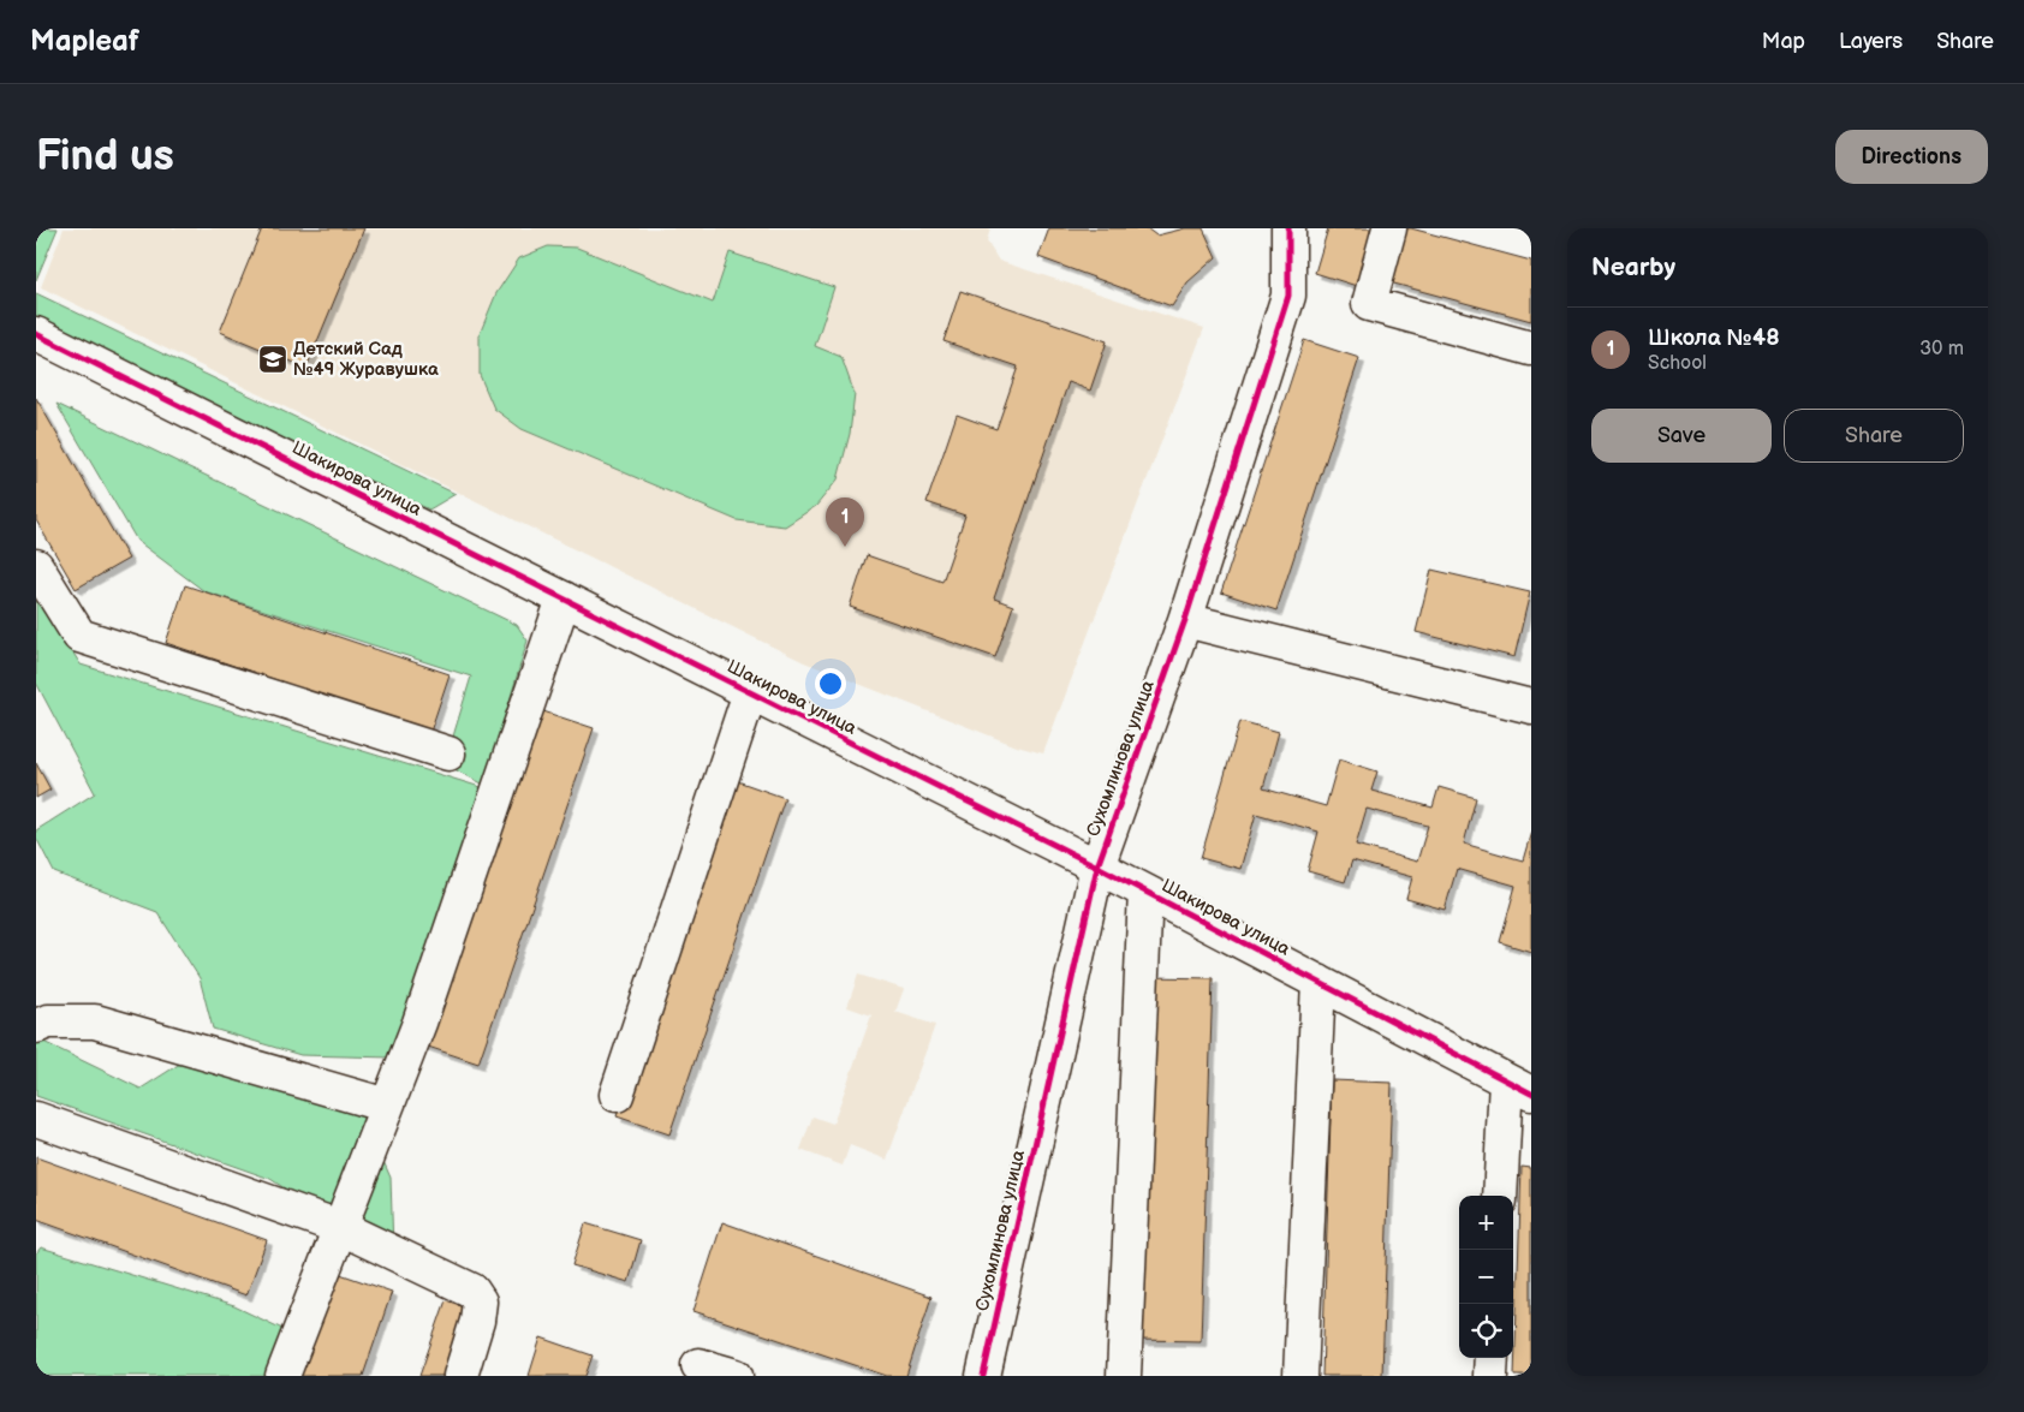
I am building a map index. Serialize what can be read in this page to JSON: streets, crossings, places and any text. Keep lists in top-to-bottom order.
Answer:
{
  "streets": {
    "street": ["Шакирова улица", "Сухомлинова улица"]
  },
  "crossings": [
    ["Шакирова улица", "Сухомлинова улица"]
  ],
  "places": {
    "school or university": ["Детский Сад №49 Журавушка"]
  },
  "page": {
    "header": "Mapleaf",
    "nav": ["Map", "Layers", "Share"],
    "buttons": [
      "Directions",
      ["Save", "Share"]
    ],
    "title": "Find us",
    "heading": "Nearby",
    "list": [
      {
        "mark": "1",
        "name": "Школа №48",
        "note": "School",
        "value": "30 m"
      }
    ],
    "pins": "1",
    "map_buttons": ["+", "−"]
  }
}
